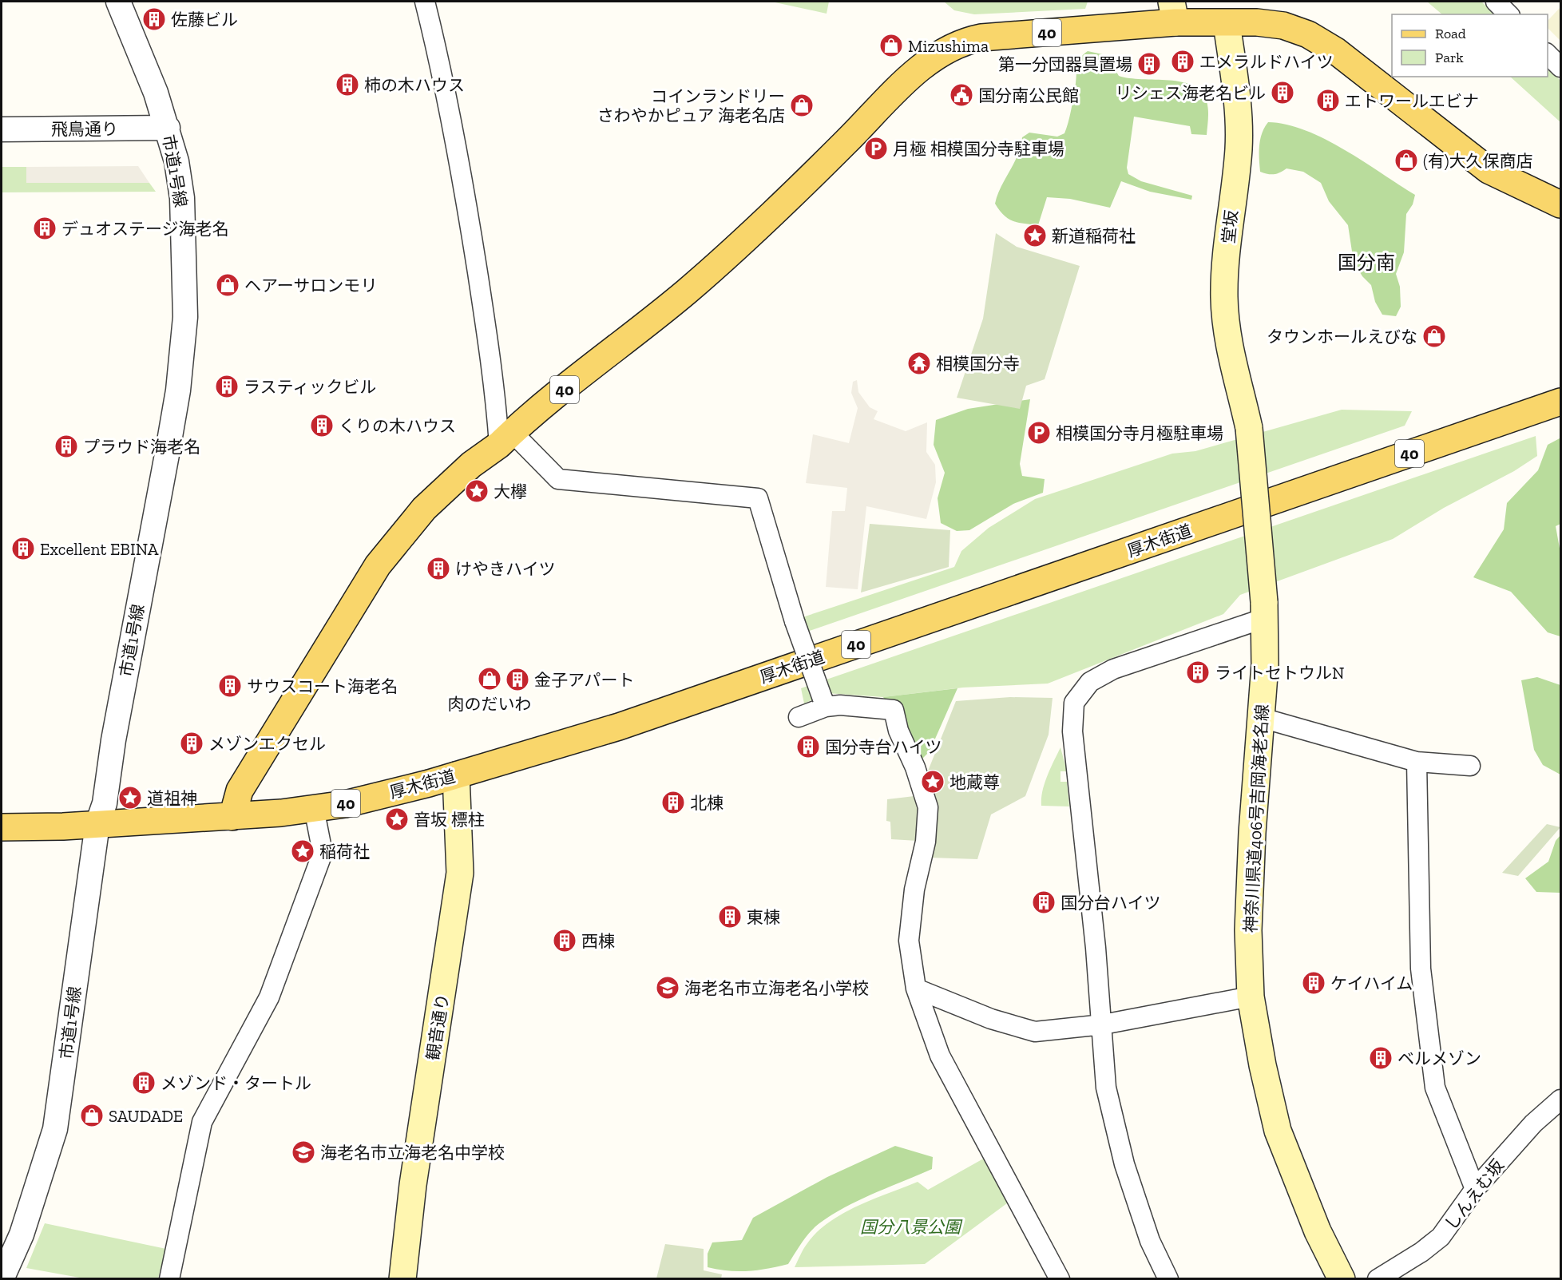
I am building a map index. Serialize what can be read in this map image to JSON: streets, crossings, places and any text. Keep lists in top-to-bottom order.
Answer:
{
  "streets": {
    "main road": [
      "40",
      "堂坂",
      "厚木街道",
      "神奈川県道406号吉岡海老名線",
      "観音通り"
    ],
    "street": ["飛鳥通り", "市道1号線", "しんえむ坂"]
  },
  "crossings": [
    ["40", "堂坂"],
    ["40", "厚木街道"],
    ["飛鳥通り", "市道1号線"],
    ["市道1号線", "厚木街道"],
    ["堂坂", "神奈川県道406号吉岡海老名線"],
    ["厚木街道", "観音通り"]
  ],
  "districts": ["国分南"],
  "parks": ["国分八景公園"],
  "places": {
    "building": [
      "佐藤ビル",
      "エメラルドハイツ",
      "第一分団器具置場",
      "柿の木ハウス",
      "リシェス海老名ビル",
      "エトワールエビナ",
      "デュオステージ海老名",
      "ラスティックビル",
      "くりの木ハウス",
      "プラウド海老名",
      "Excellent EBINA",
      "けやきハイツ",
      "ライトセトウルN",
      "金子アパート",
      "サウスコート海老名",
      "メゾンエクセル",
      "国分寺台ハイツ",
      "北棟",
      "国分台ハイツ",
      "東棟",
      "西棟",
      "ケイハイム",
      "ベルメゾン",
      "メゾンド・タートル"
    ],
    "shop": [
      "Mizushima",
      "コインランドリー さわやかピュア 海老名店",
      "(有)大久保商店",
      "ヘアーサロンモリ",
      "タウンホールえびな",
      "肉のだいわ",
      "SAUDADE"
    ],
    "public building": ["国分南公民館"],
    "parking": ["月極 相模国分寺駐車場", "相模国分寺月極駐車場"],
    "place": [
      "新道稲荷社",
      "大欅",
      "地蔵尊",
      "道祖神",
      "音坂 標柱",
      "稲荷社"
    ],
    "temple": ["相模国分寺"],
    "school or university": ["海老名市立海老名小学校", "海老名市立海老名中学校"]
  },
  "legend": ["Road", "Park"]
}
